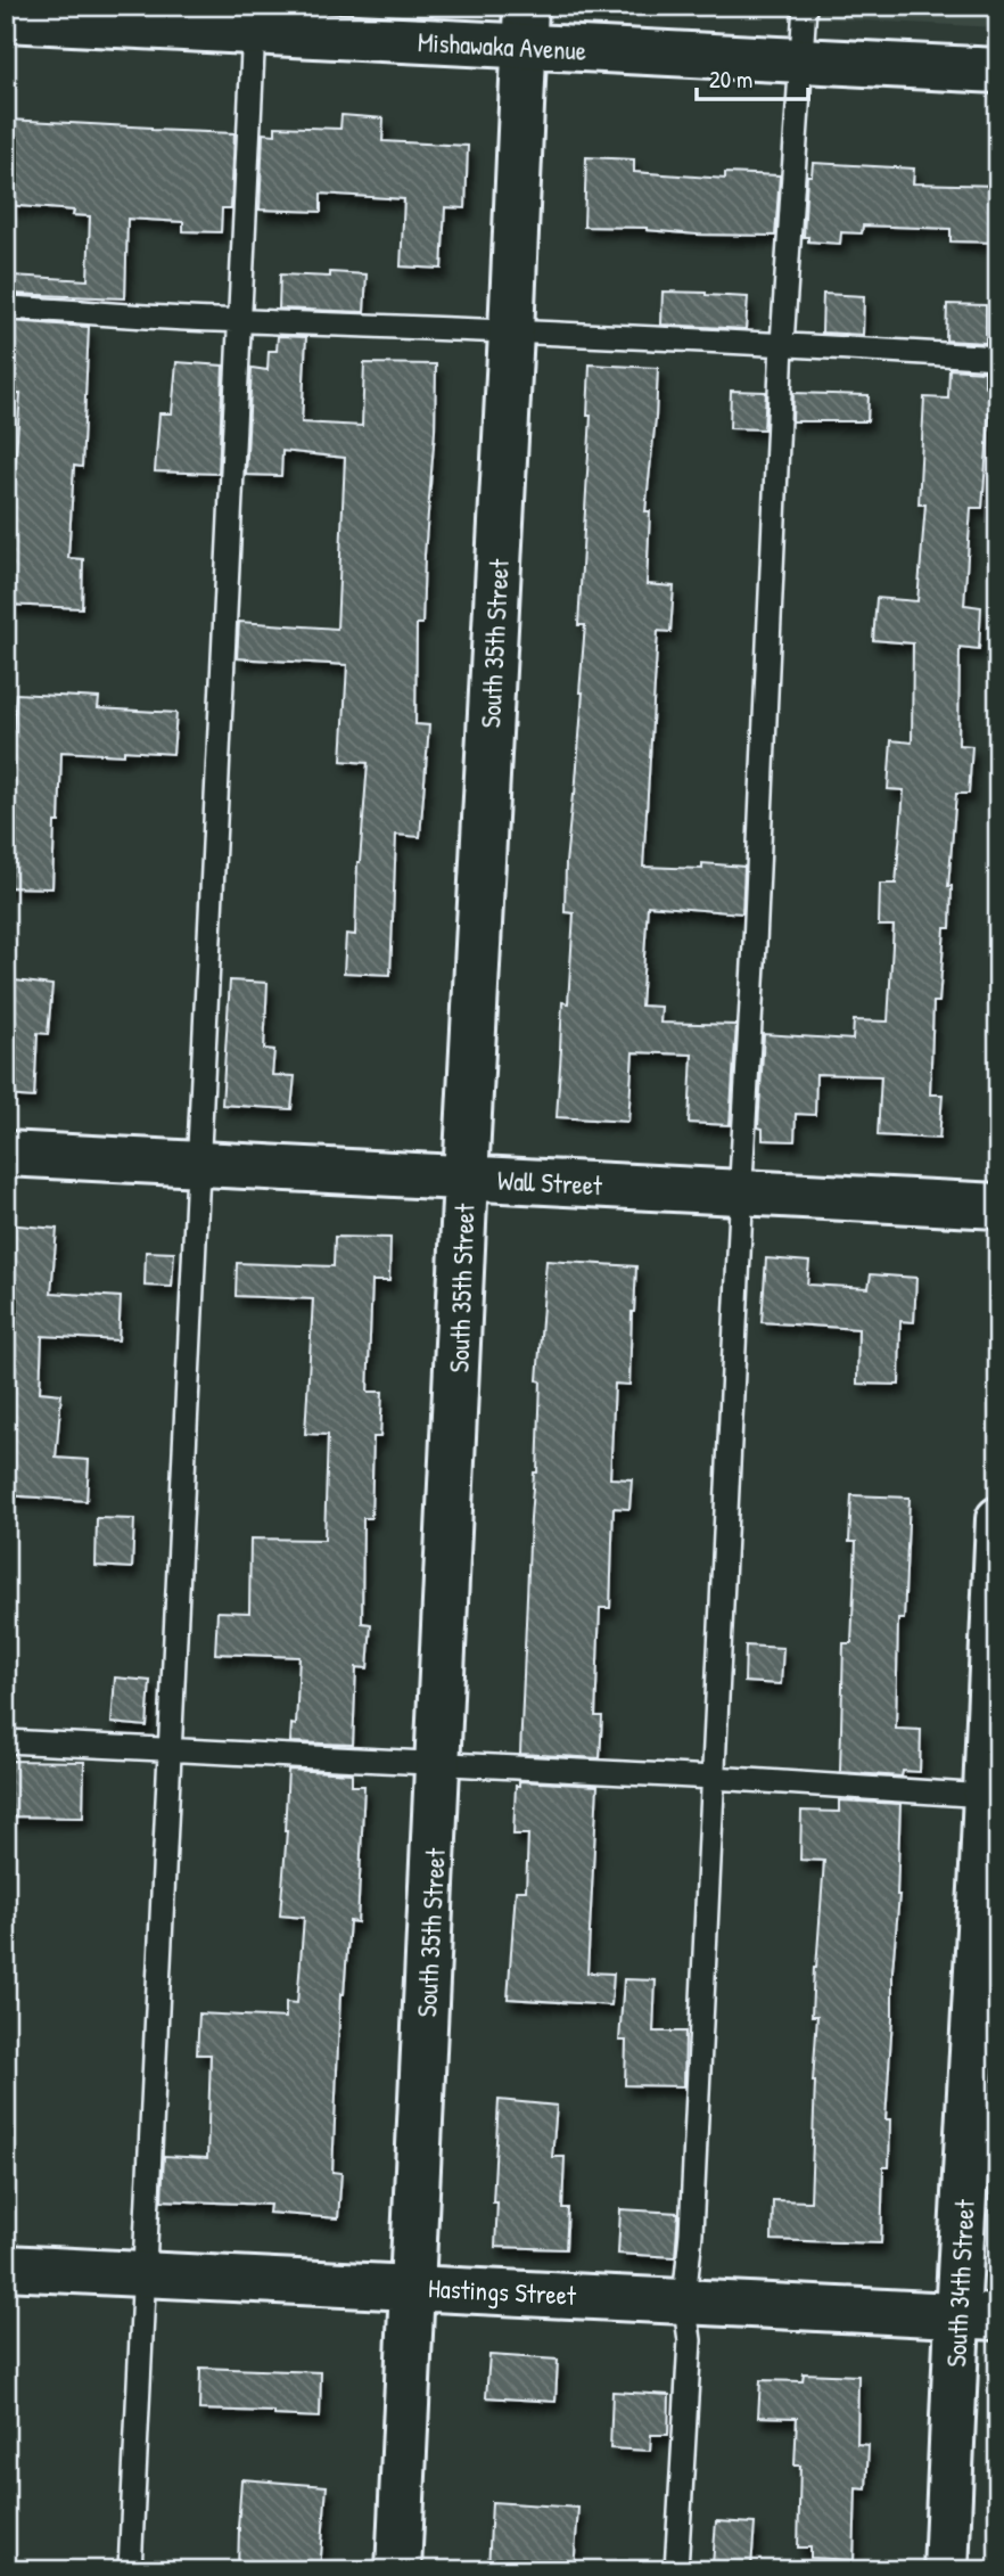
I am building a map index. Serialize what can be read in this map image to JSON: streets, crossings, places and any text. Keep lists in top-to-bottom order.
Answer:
{
  "streets": {
    "street": [
      "Mishawaka Avenue",
      "South 35th Street",
      "Wall Street",
      "South 34th Street",
      "Hastings Street"
    ]
  },
  "crossings": [
    ["Mishawaka Avenue", "South 35th Street"],
    ["South 35th Street", "Wall Street"],
    ["South 35th Street", "Hastings Street"],
    ["South 34th Street", "Hastings Street"]
  ],
  "scale_bar": "20 m"
}
